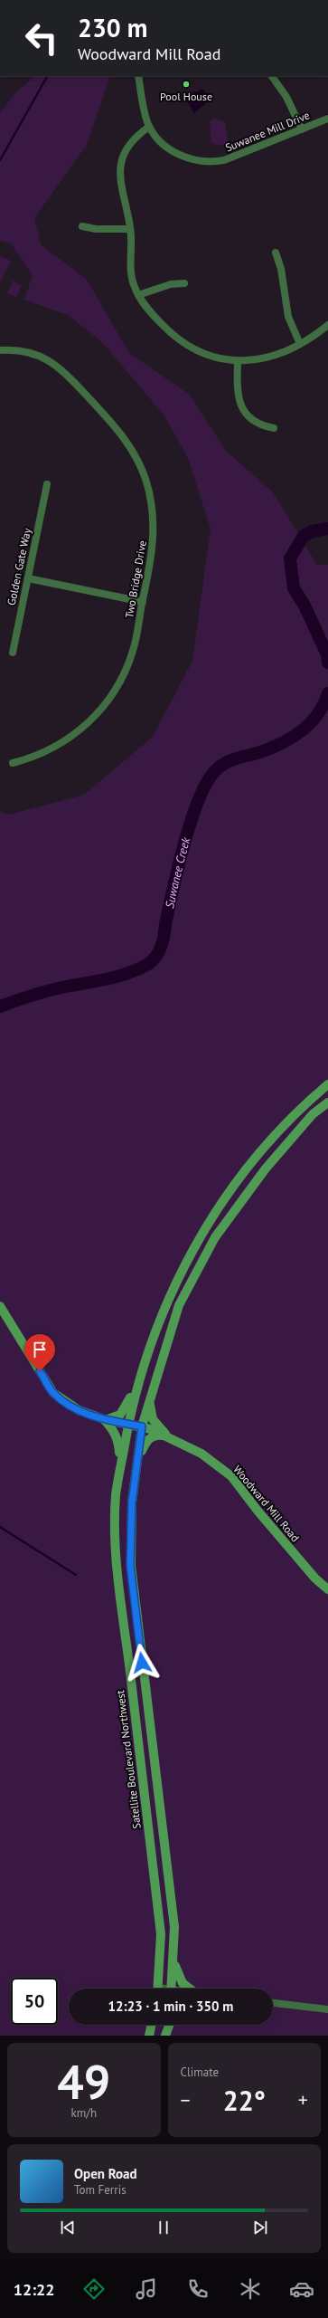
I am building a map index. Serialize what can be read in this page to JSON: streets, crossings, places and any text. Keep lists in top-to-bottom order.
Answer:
{
  "streets": {
    "main road": ["Woodward Mill Road", "Satellite Boulevard Northwest"],
    "street": ["Suwanee Mill Drive", "Golden Gate Way", "Two Bridge Drive"]
  },
  "crossings": [
    ["Woodward Mill Road", "Satellite Boulevard Northwest"]
  ],
  "water": ["Suwanee Creek"],
  "places": ["Pool House"],
  "page": {
    "turn": ["230 m", "Woodward Mill Road"],
    "limit": "50",
    "trip": "12:23 · 1 min · 350 m",
    "tile": [
      ["49", "km/h"],
      "Climate"
    ],
    "heat": ["−", "22°", "+"],
    "song": ["Open Road", "Tom Ferris"],
    "tabs": "12:22"
  }
}
